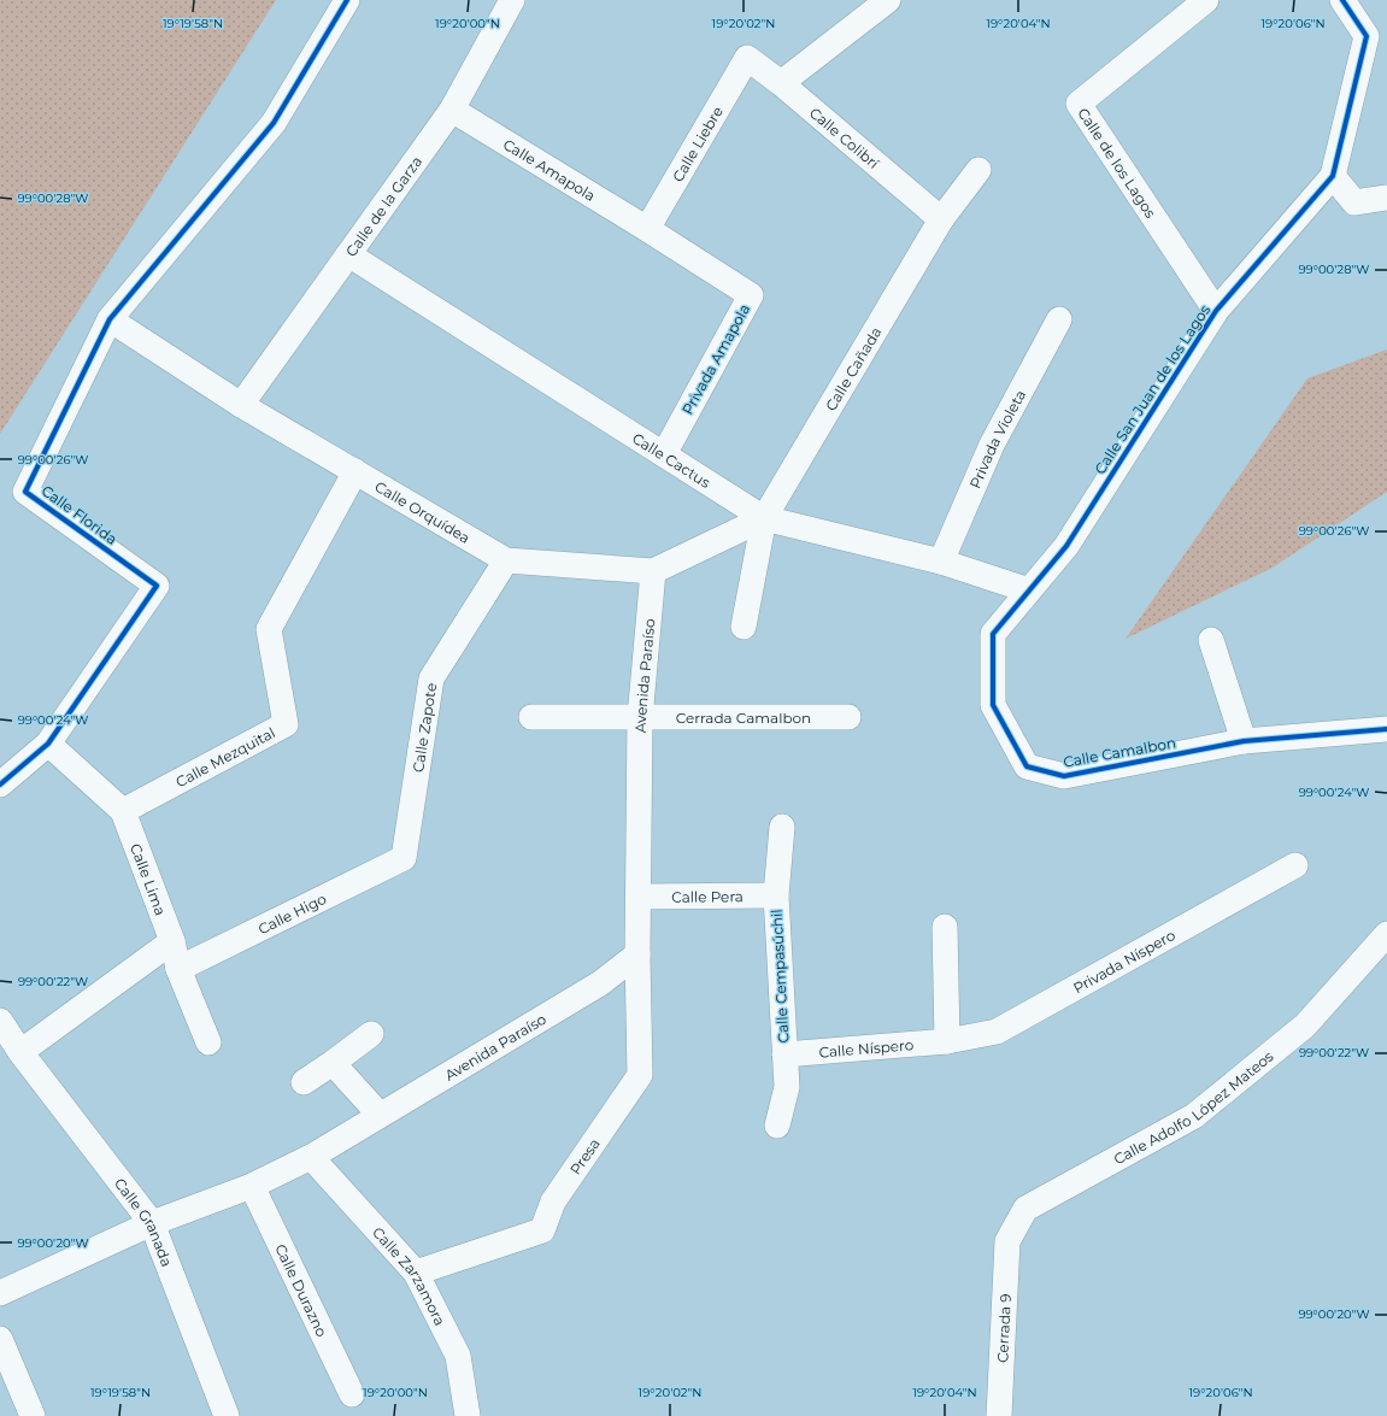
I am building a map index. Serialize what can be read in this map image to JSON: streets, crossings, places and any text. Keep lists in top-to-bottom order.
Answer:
{
  "streets": {
    "street": [
      "Calle Colibrí",
      "Calle Liebre",
      "Calle de los Lagos",
      "Calle Amapola",
      "Calle de la Garza",
      "Privada Amapola",
      "Calle Cañada",
      "Calle San Juan de los Lagos",
      "Privada Violeta",
      "Calle Cactus",
      "Calle Orquídea",
      "Calle Florida",
      "Avenida Paraíso",
      "Cerrada Camalbon",
      "Calle Zapote",
      "Calle Camalbon",
      "Calle Mezquital",
      "Calle Lima",
      "Calle Pera",
      "Calle Higo",
      "Privada Níspero",
      "Calle Cempasúchil",
      "Calle Níspero",
      "Calle Adolfo López Mateos",
      "Presa",
      "Calle Granada",
      "Calle Zarzamora",
      "Calle Durazno",
      "Cerrada 9"
    ]
  },
  "crossings": [
    ["Calle Colibrí", "Calle Liebre"],
    ["Calle Colibrí", "Calle Cañada"],
    ["Calle Liebre", "Calle Amapola"],
    ["Calle Liebre", "Privada Amapola"],
    ["Calle de los Lagos", "Calle San Juan de los Lagos"],
    ["Calle Amapola", "Calle de la Garza"],
    ["Calle Amapola", "Privada Amapola"],
    ["Calle de la Garza", "Calle Cactus"],
    ["Calle de la Garza", "Calle Orquídea"],
    ["Privada Amapola", "Calle Cactus"],
    ["Calle Cañada", "Calle Cactus"],
    ["Calle Cañada", "Calle Orquídea"],
    ["Calle San Juan de los Lagos", "Calle Cactus"],
    ["Calle San Juan de los Lagos", "Calle Camalbon"],
    ["Privada Violeta", "Calle Cactus"],
    ["Calle Cactus", "Calle Orquídea"],
    ["Calle Cactus", "Calle Camalbon"],
    ["Calle Orquídea", "Calle Florida"],
    ["Calle Orquídea", "Avenida Paraíso"],
    ["Calle Orquídea", "Calle Zapote"],
    ["Calle Orquídea", "Calle Mezquital"],
    ["Calle Florida", "Calle Lima"],
    ["Avenida Paraíso", "Cerrada Camalbon"],
    ["Avenida Paraíso", "Calle Pera"],
    ["Avenida Paraíso", "Presa"],
    ["Avenida Paraíso", "Calle Granada"],
    ["Avenida Paraíso", "Calle Zarzamora"],
    ["Avenida Paraíso", "Calle Durazno"],
    ["Calle Zapote", "Calle Higo"],
    ["Calle Mezquital", "Calle Lima"],
    ["Calle Lima", "Calle Higo"],
    ["Calle Pera", "Calle Cempasúchil"],
    ["Privada Níspero", "Calle Níspero"],
    ["Calle Cempasúchil", "Calle Níspero"],
    ["Calle Adolfo López Mateos", "Cerrada 9"],
    ["Presa", "Calle Zarzamora"]
  ],
  "coordinates": [
    "19°19'58\"N",
    "19°20'00\"N",
    "19°20'02\"N",
    "19°20'04\"N",
    "19°20'06\"N",
    "99°00'28\"W",
    "99°00'26\"W",
    "99°00'24\"W",
    "99°00'22\"W",
    "99°00'20\"W"
  ]
}
